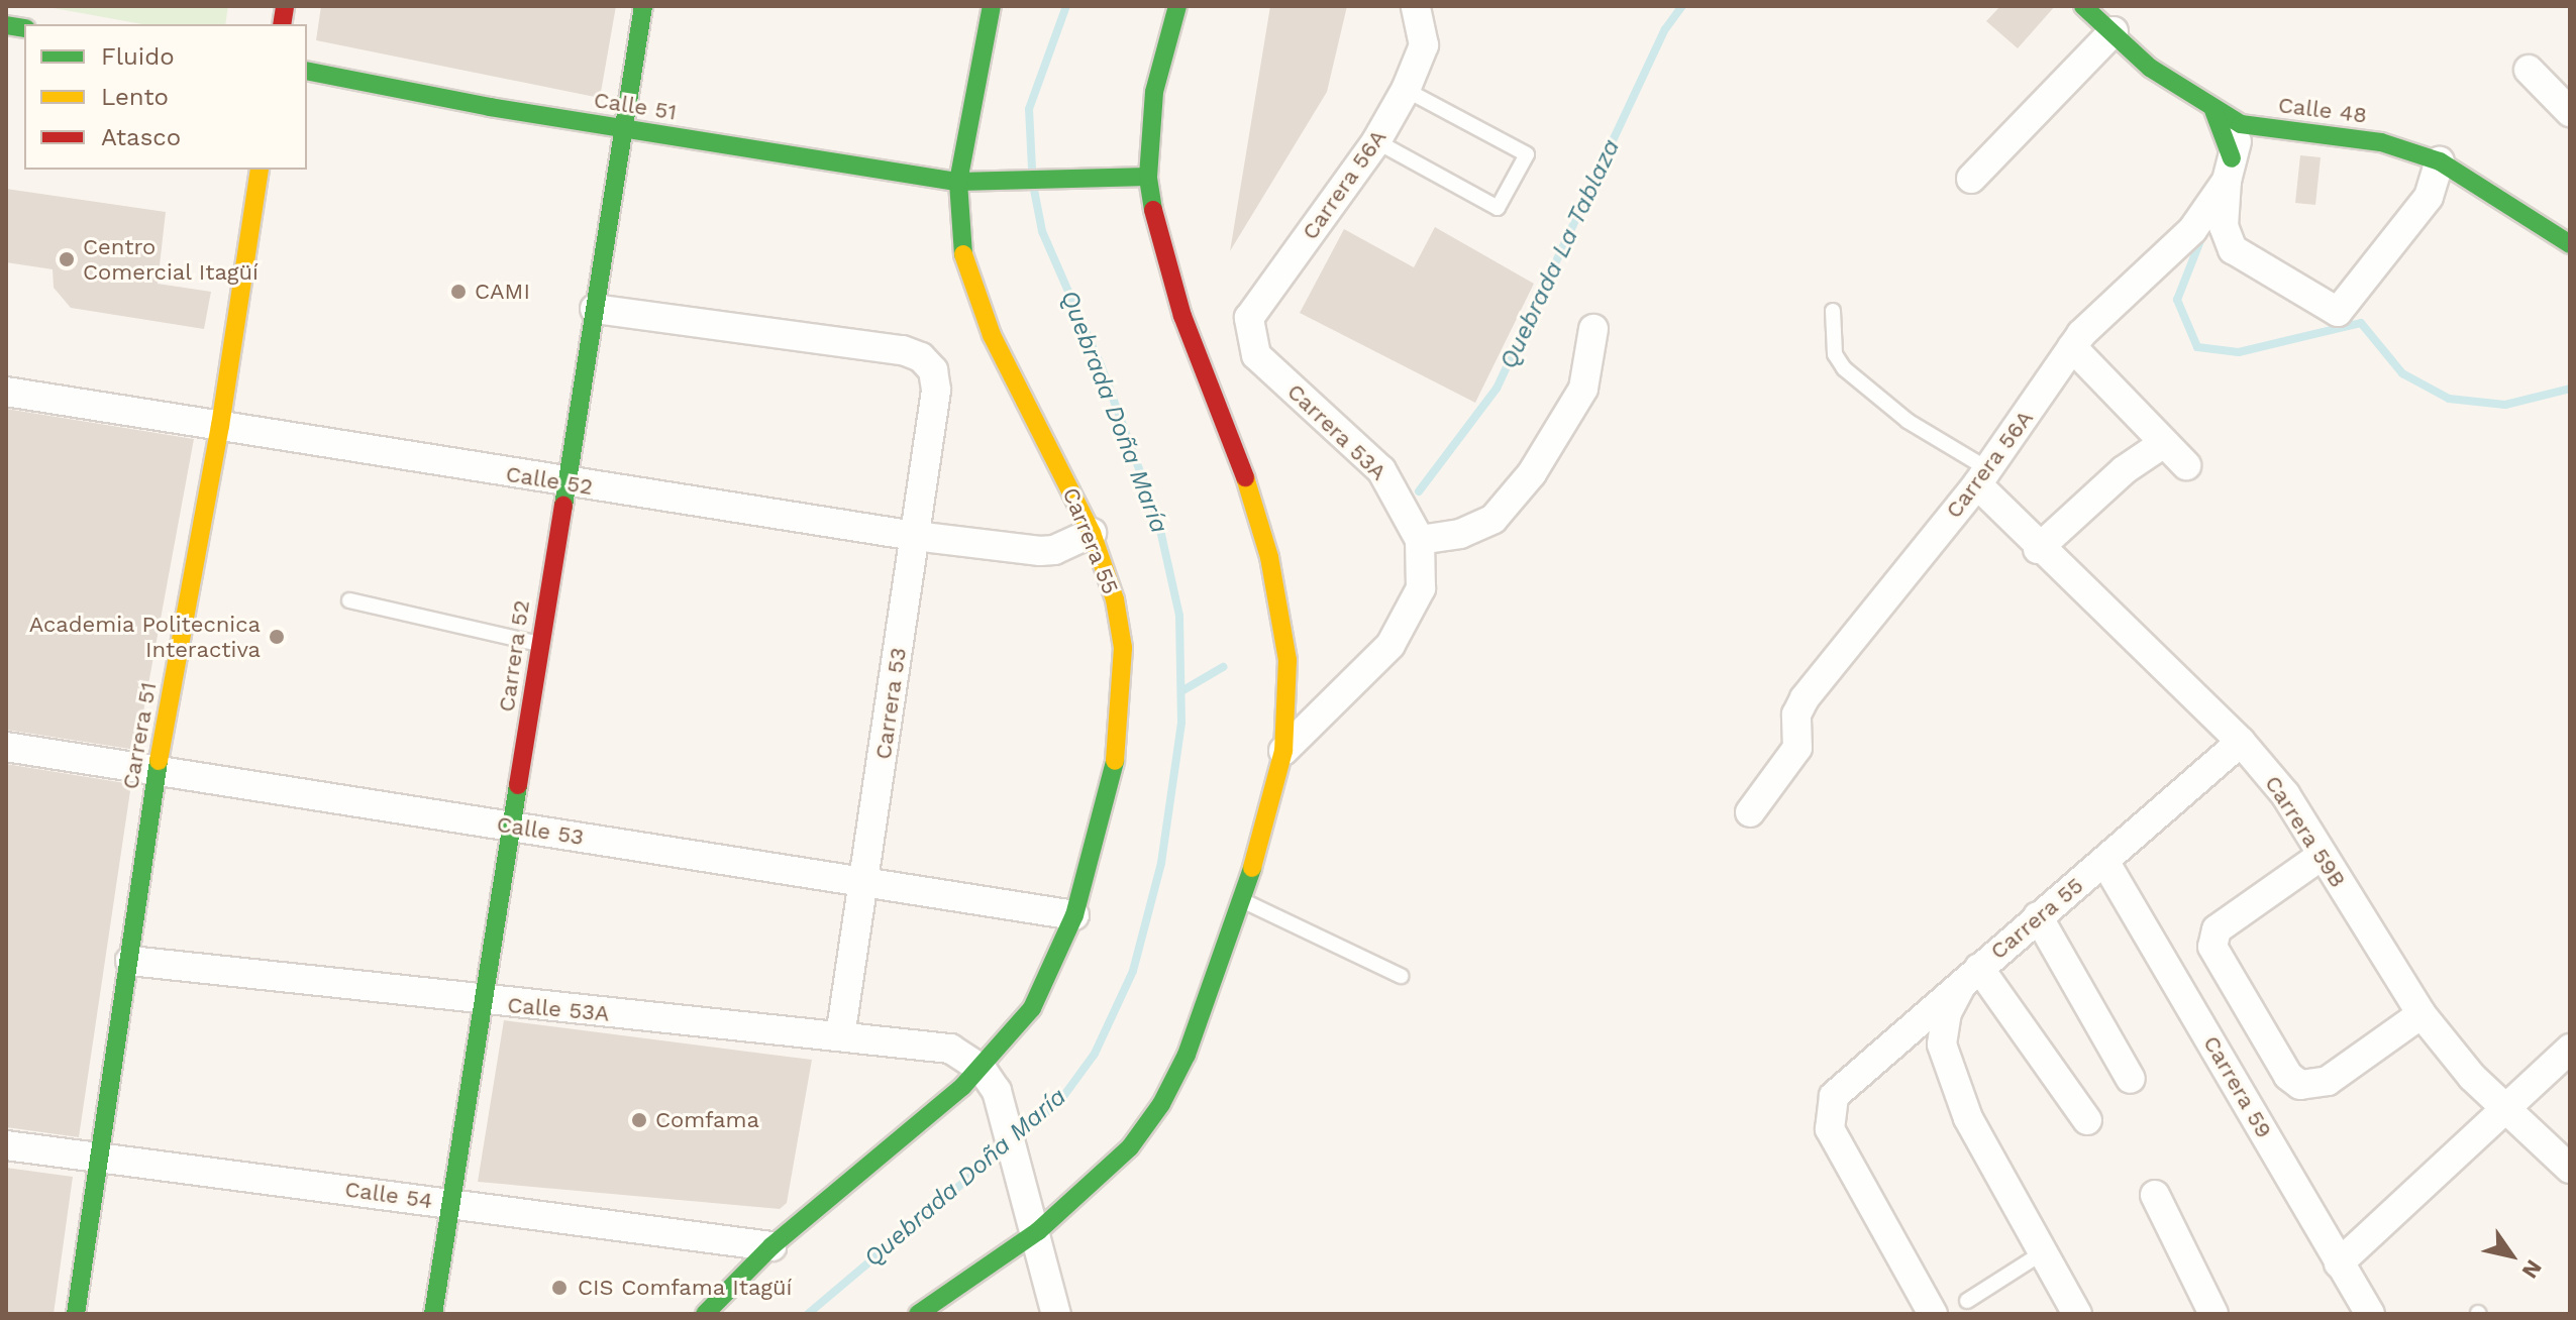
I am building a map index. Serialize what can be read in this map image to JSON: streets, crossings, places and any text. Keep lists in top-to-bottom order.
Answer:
{
  "streets": {
    "street": [
      "Calle 51",
      "Calle 48",
      "Carrera 56A",
      "Carrera 53A",
      "Calle 52",
      "Carrera 55",
      "Carrera 52",
      "Carrera 53",
      "Carrera 51",
      "Calle 53",
      "Carrera 59B",
      "Calle 53A",
      "Carrera 59",
      "Calle 54"
    ]
  },
  "crossings": [
    ["Calle 51", "Carrera 55"],
    ["Calle 51", "Carrera 52"],
    ["Calle 48", "Carrera 56A"],
    ["Carrera 56A", "Carrera 53A"],
    ["Carrera 56A", "Carrera 59B"],
    ["Calle 52", "Carrera 55"],
    ["Calle 52", "Carrera 52"],
    ["Calle 52", "Carrera 53"],
    ["Calle 52", "Carrera 51"],
    ["Carrera 55", "Calle 53"],
    ["Carrera 55", "Carrera 59B"],
    ["Carrera 55", "Calle 53A"],
    ["Carrera 55", "Carrera 59"],
    ["Carrera 55", "Calle 54"],
    ["Carrera 52", "Carrera 53"],
    ["Carrera 52", "Calle 53"],
    ["Carrera 52", "Calle 53A"],
    ["Carrera 52", "Calle 54"],
    ["Carrera 53", "Calle 53"],
    ["Carrera 53", "Calle 53A"],
    ["Carrera 51", "Calle 53"],
    ["Carrera 51", "Calle 53A"],
    ["Carrera 51", "Calle 54"]
  ],
  "water": ["Quebrada La Tablaza", "Quebrada Doña María"],
  "places": [
    "Centro Comercial Itagüí",
    "CAMI",
    "Academia Politecnica Interactiva",
    "Comfama",
    "CIS Comfama Itagüí"
  ],
  "legend": ["Fluido", "Lento", "Atasco"],
  "north": "bottom right"
}
